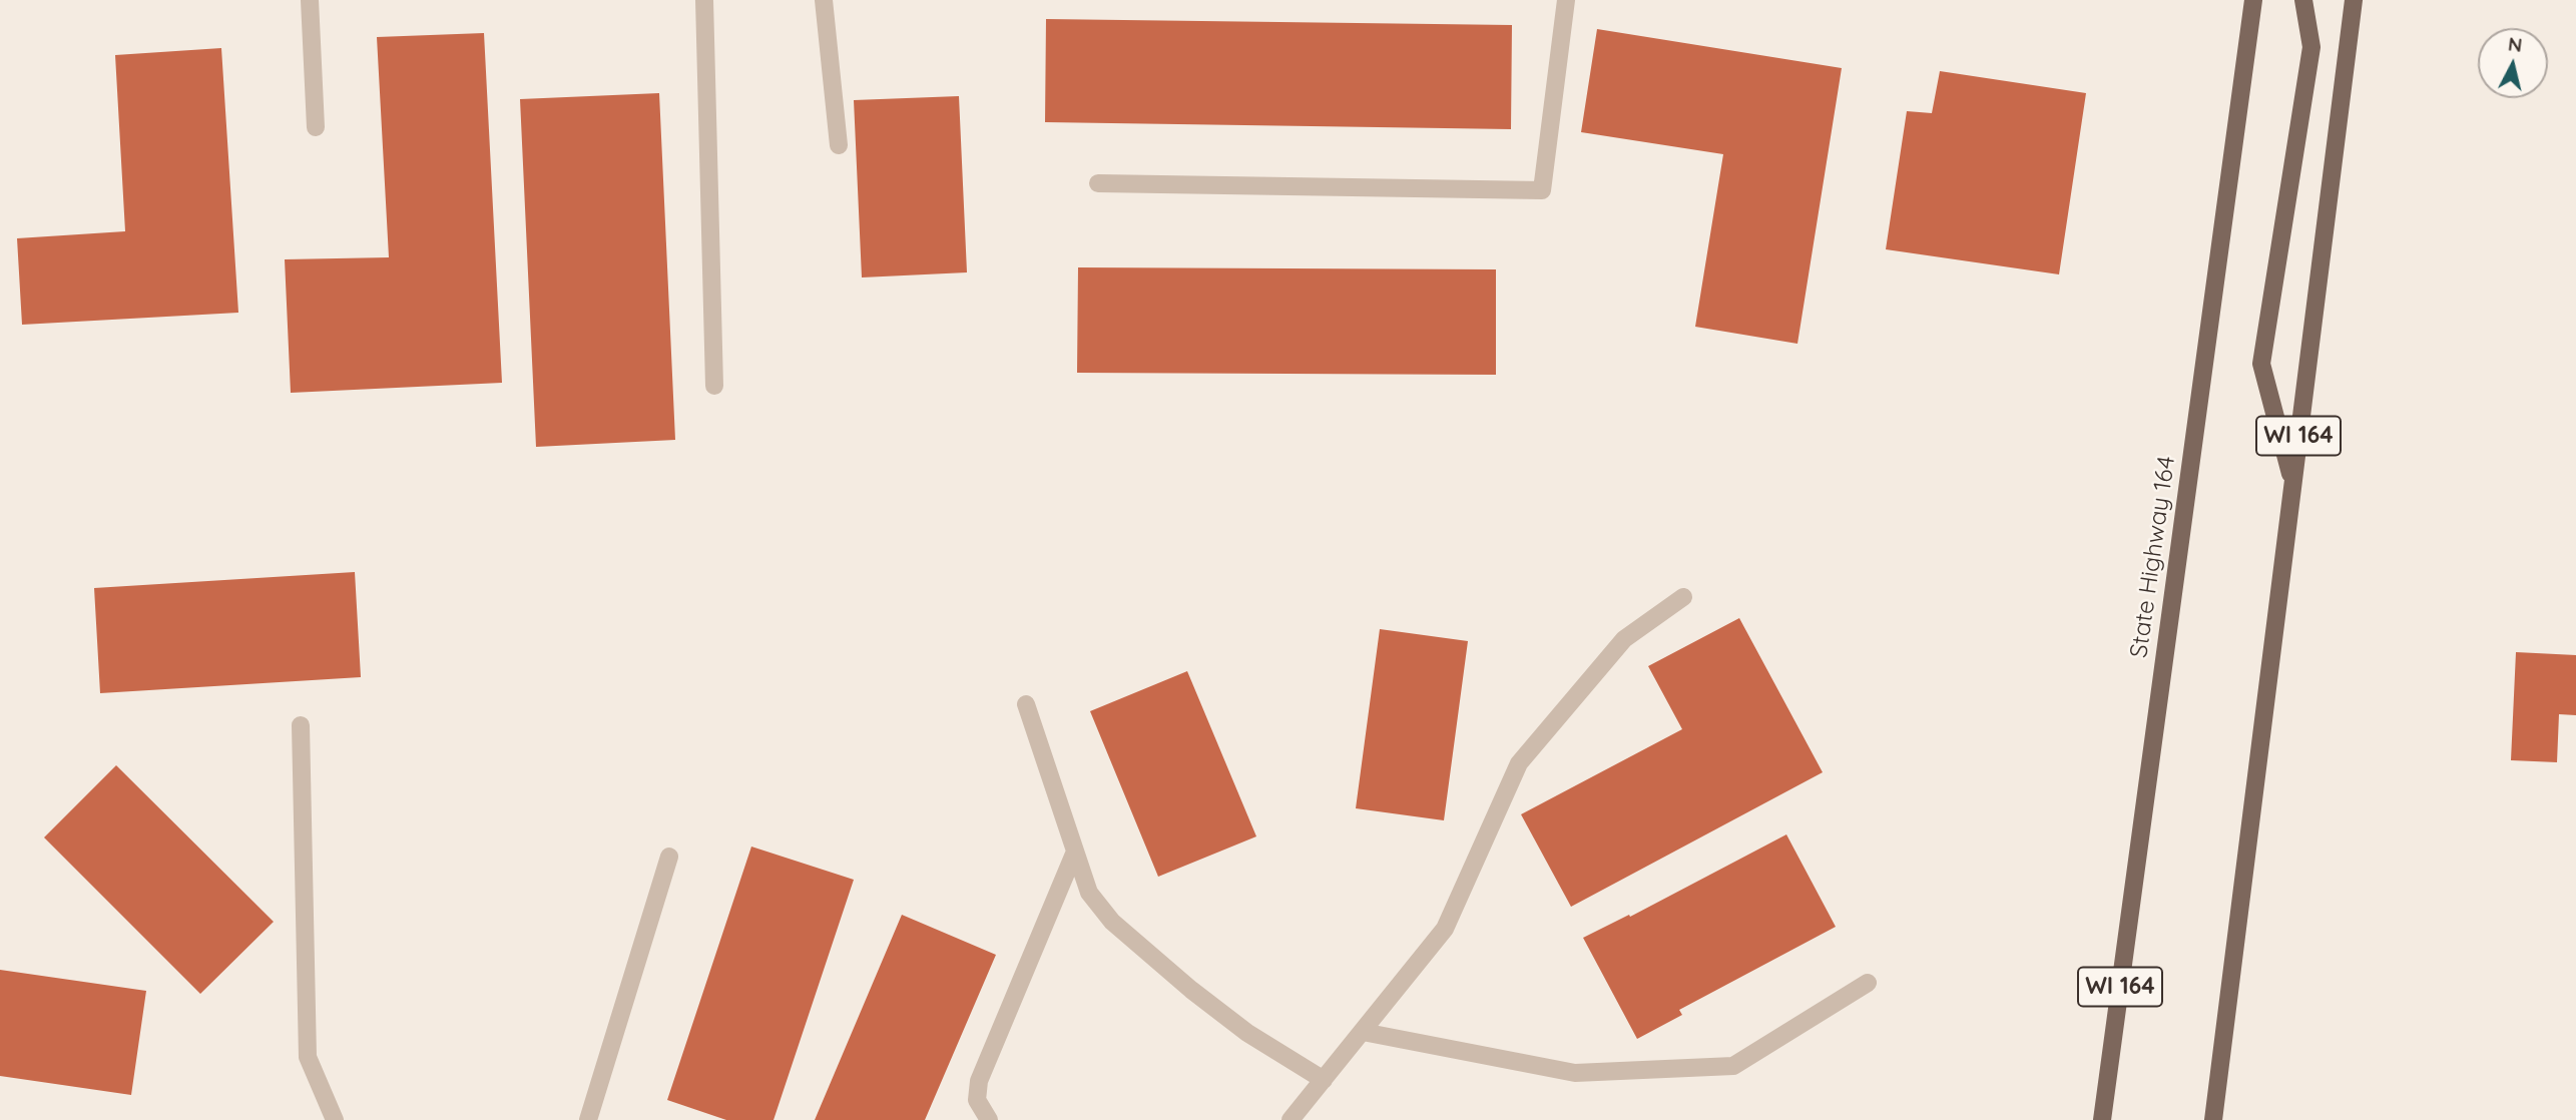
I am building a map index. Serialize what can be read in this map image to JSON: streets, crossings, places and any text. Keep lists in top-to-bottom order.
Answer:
{
  "streets": {
    "main road": ["WI 164", "State Highway 164"]
  },
  "north": "top"
}
